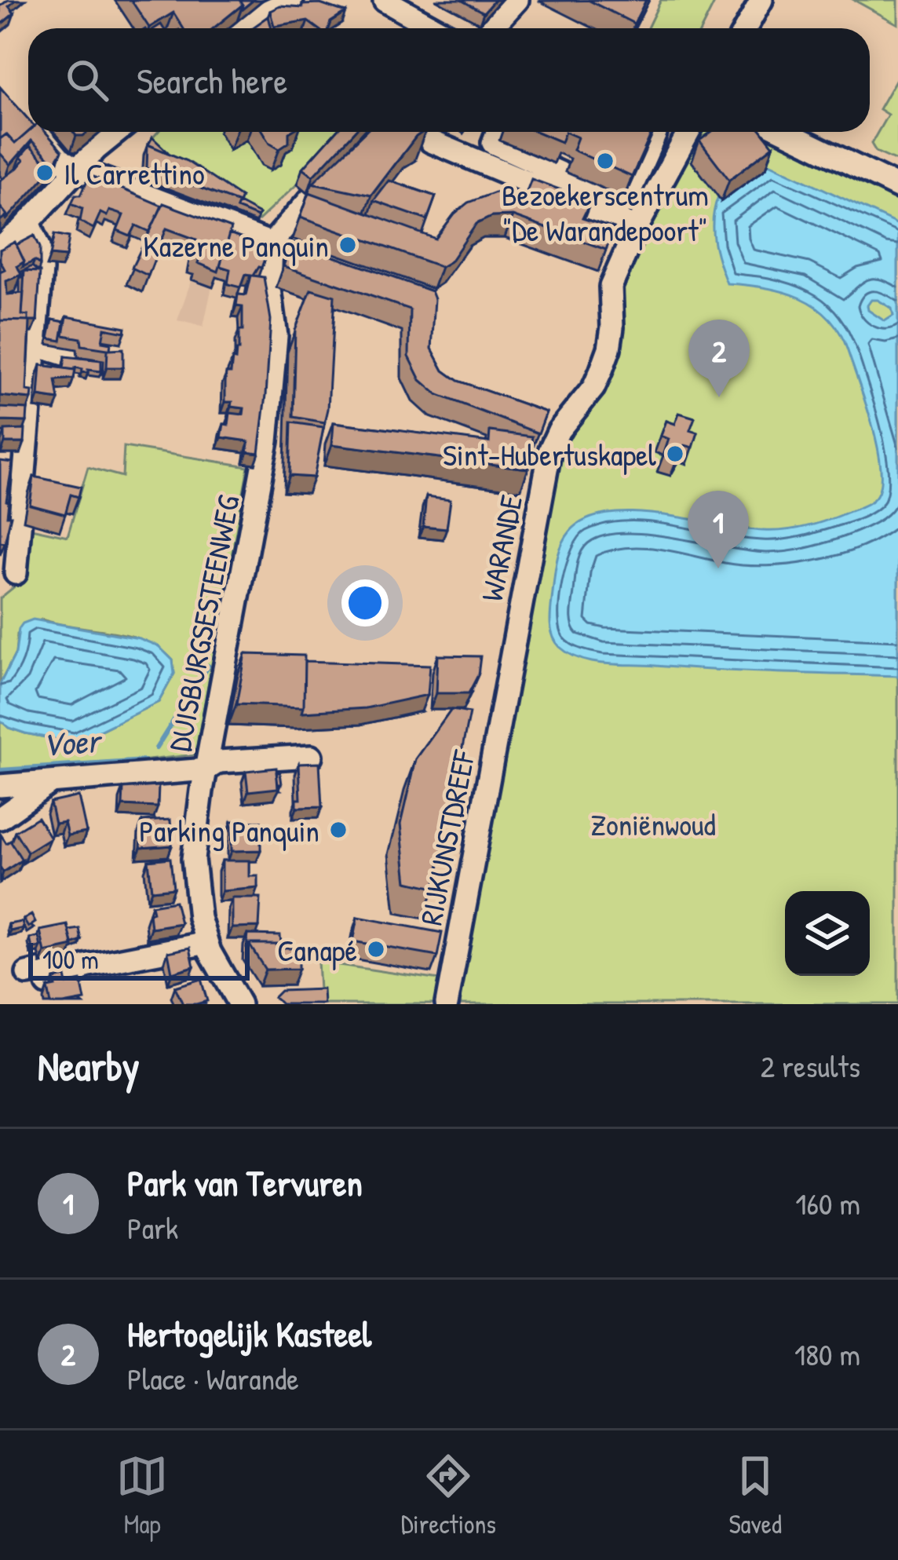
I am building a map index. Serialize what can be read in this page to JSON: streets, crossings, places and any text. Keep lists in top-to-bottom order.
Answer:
{
  "streets": {
    "street": ["WARANDE", "DUISBURGSESTEENWEG", "RIJKUNSTDREEF"]
  },
  "crossings": [
    ["WARANDE", "RIJKUNSTDREEF"]
  ],
  "water": ["Voer"],
  "parks": ["Zoniënwoud"],
  "places": [
    "Bezoekerscentrum \"De Warandepoort\"",
    "Il Carrettino",
    "Kazerne Panquin",
    "Sint-Hubertuskapel",
    "Parking Panquin",
    "Canapé"
  ],
  "scale_bar": "100 m",
  "page": {
    "search": "Search here",
    "pins": ["2", "1"],
    "scale": "100 m",
    "heading": ["Nearby", "2 results"],
    "list": [
      {
        "mark": "1",
        "name": "Park van Tervuren",
        "note": "Park",
        "value": "160 m"
      },
      {
        "mark": "2",
        "name": "Hertogelijk Kasteel",
        "note": "Place · Warande",
        "value": "180 m"
      }
    ],
    "nav": ["Map", "Directions", "Saved"]
  }
}
